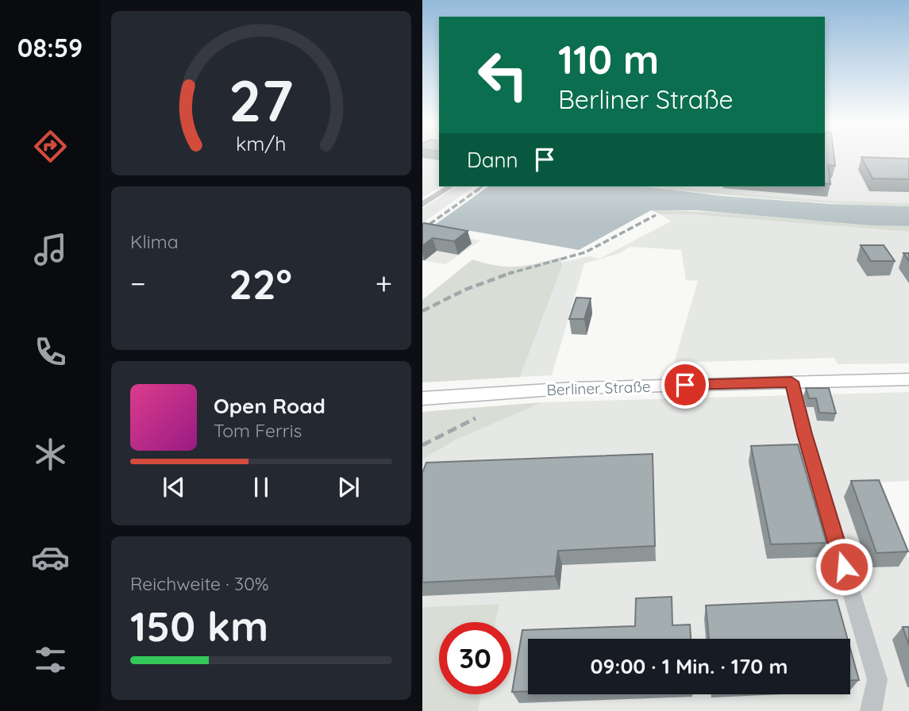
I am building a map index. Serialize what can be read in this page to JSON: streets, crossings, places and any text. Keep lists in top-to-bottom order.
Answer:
{
  "streets": {
    "main road": ["Berliner Straße"]
  },
  "page": {
    "tabs": "08:59",
    "turn": ["110 m", "Berliner Straße"],
    "then": "Dann",
    "tile": [
      "Klima",
      ["Reichweite · 30%", "150 km"]
    ],
    "heat": ["−", "22°", "+"],
    "song": ["Open Road", "Tom Ferris"],
    "limit": "30",
    "trip": "09:00 · 1 Min. · 170 m",
    "gauge": ["27", "km/h"]
  }
}
